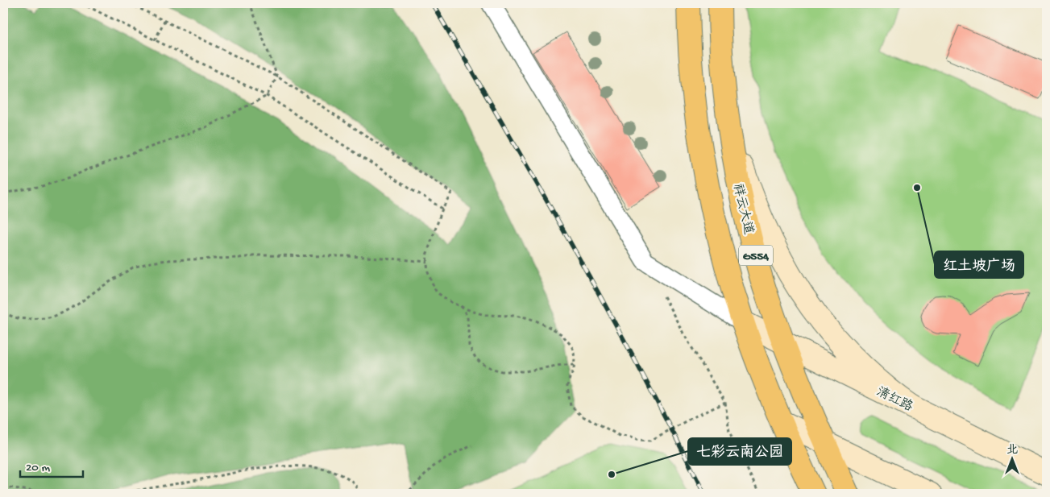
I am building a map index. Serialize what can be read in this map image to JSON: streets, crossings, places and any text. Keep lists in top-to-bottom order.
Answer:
{
  "streets": {
    "highway": ["祥云大道", "G554"],
    "main road": ["清红路"]
  },
  "crossings": [
    ["祥云大道", "清红路"],
    ["G554", "清红路"]
  ],
  "places": ["红土坡广场", "七彩云南公园"],
  "scale_bar": "20 m",
  "north": "top"
}
